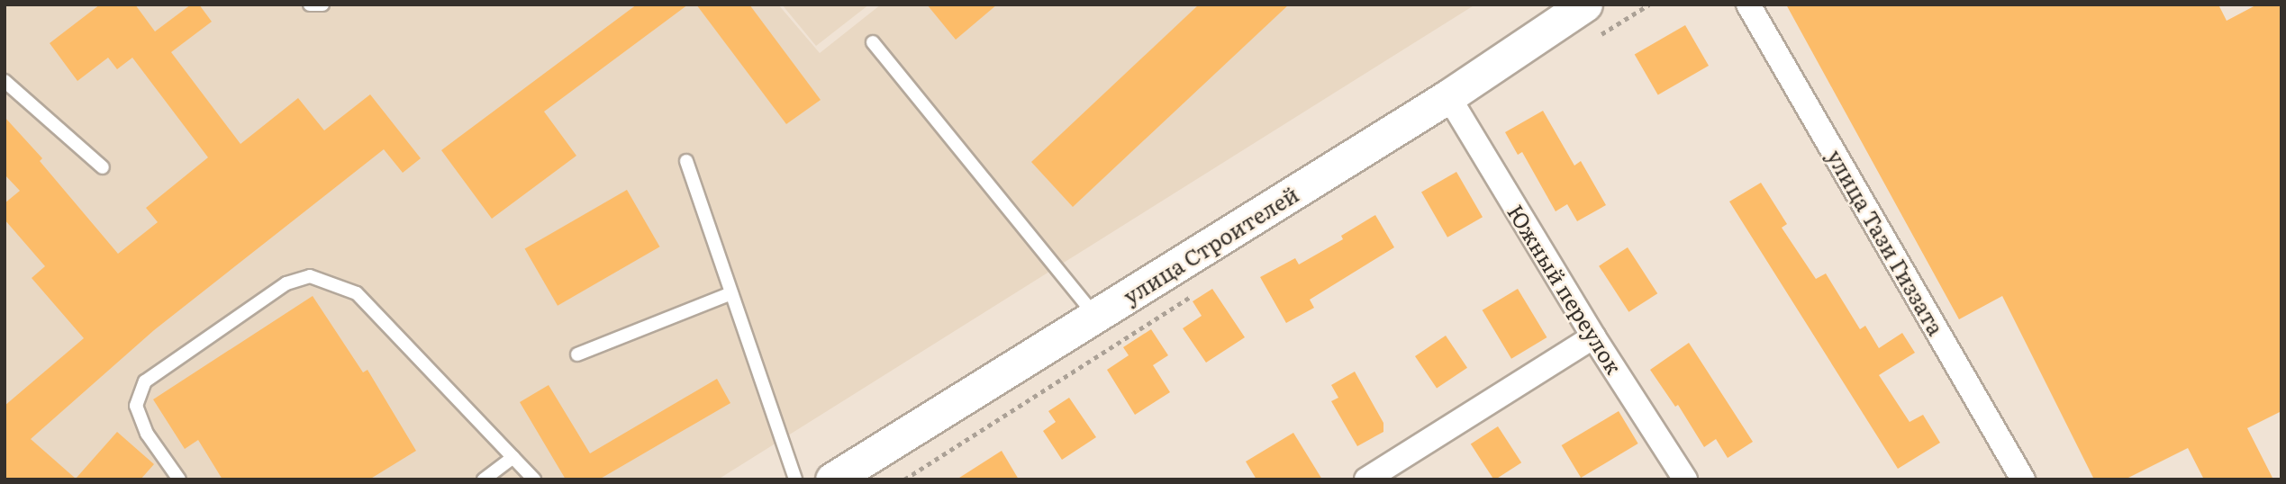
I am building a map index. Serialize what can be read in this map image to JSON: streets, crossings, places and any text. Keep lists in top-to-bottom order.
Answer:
{
  "streets": {
    "street": ["улица Тази Гиззата", "улица Строителей", "Южный переулок"]
  },
  "crossings": [
    ["улица Строителей", "Южный переулок"]
  ]
}
